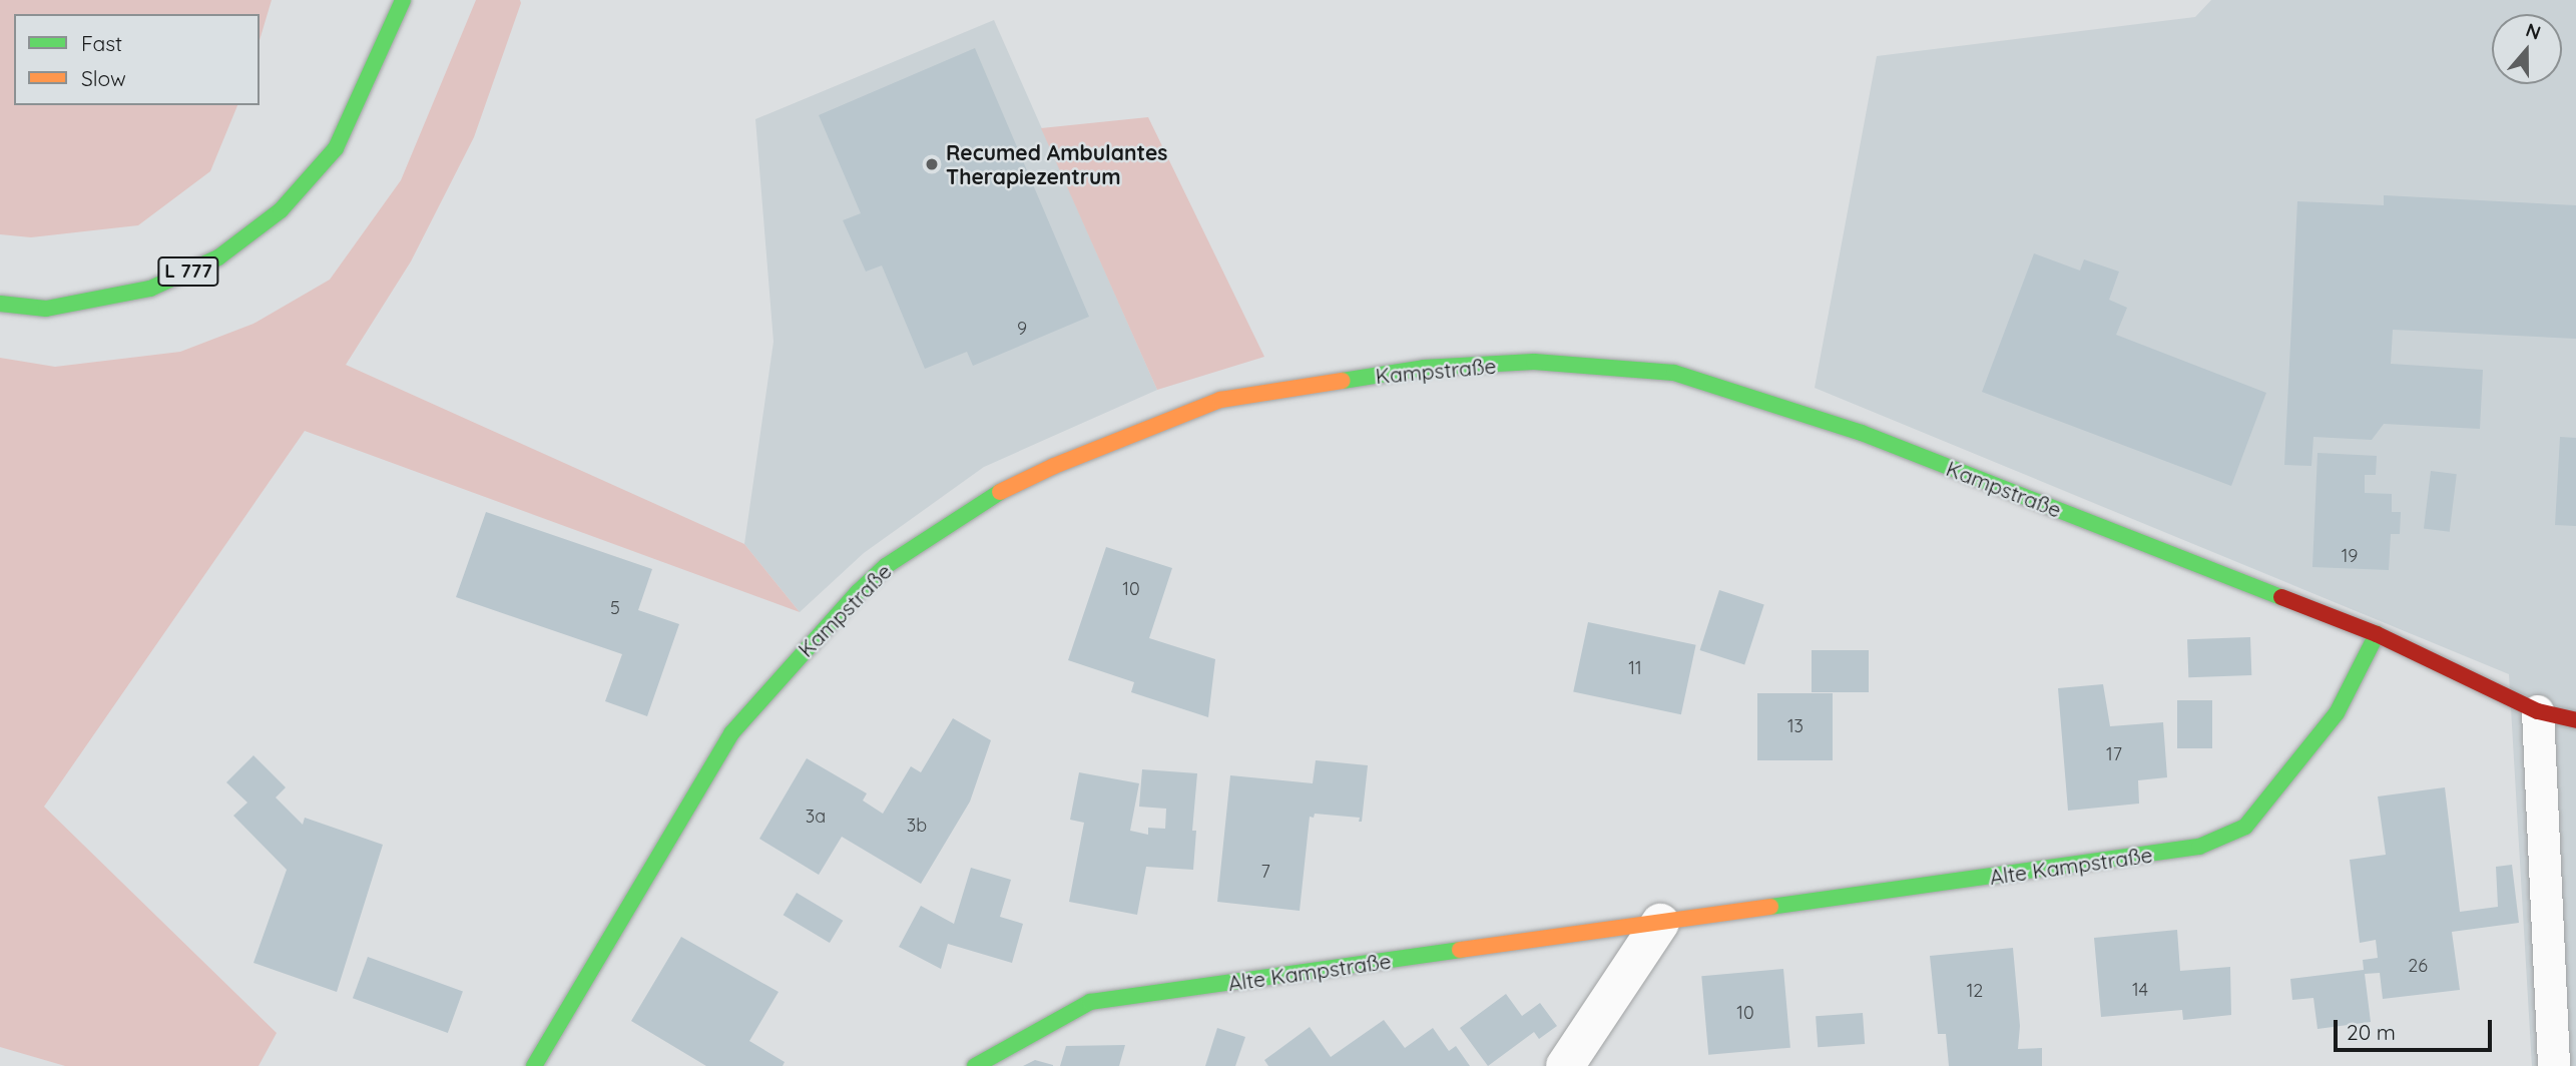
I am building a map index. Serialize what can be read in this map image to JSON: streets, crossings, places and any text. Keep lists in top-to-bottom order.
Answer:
{
  "streets": {
    "main road": ["L 777", "Kampstraße", "Alte Kampstraße"]
  },
  "crossings": [
    ["Kampstraße", "Alte Kampstraße"]
  ],
  "places": ["Recumed Ambulantes Therapiezentrum"],
  "house_numbers": [
    "9",
    "19",
    "10",
    "5",
    "11",
    "13",
    "17",
    "3a",
    "3b",
    "7",
    "26",
    "14",
    "12",
    "10"
  ],
  "legend": ["Fast", "Slow"],
  "scale_bar": "20 m",
  "north": "top"
}
